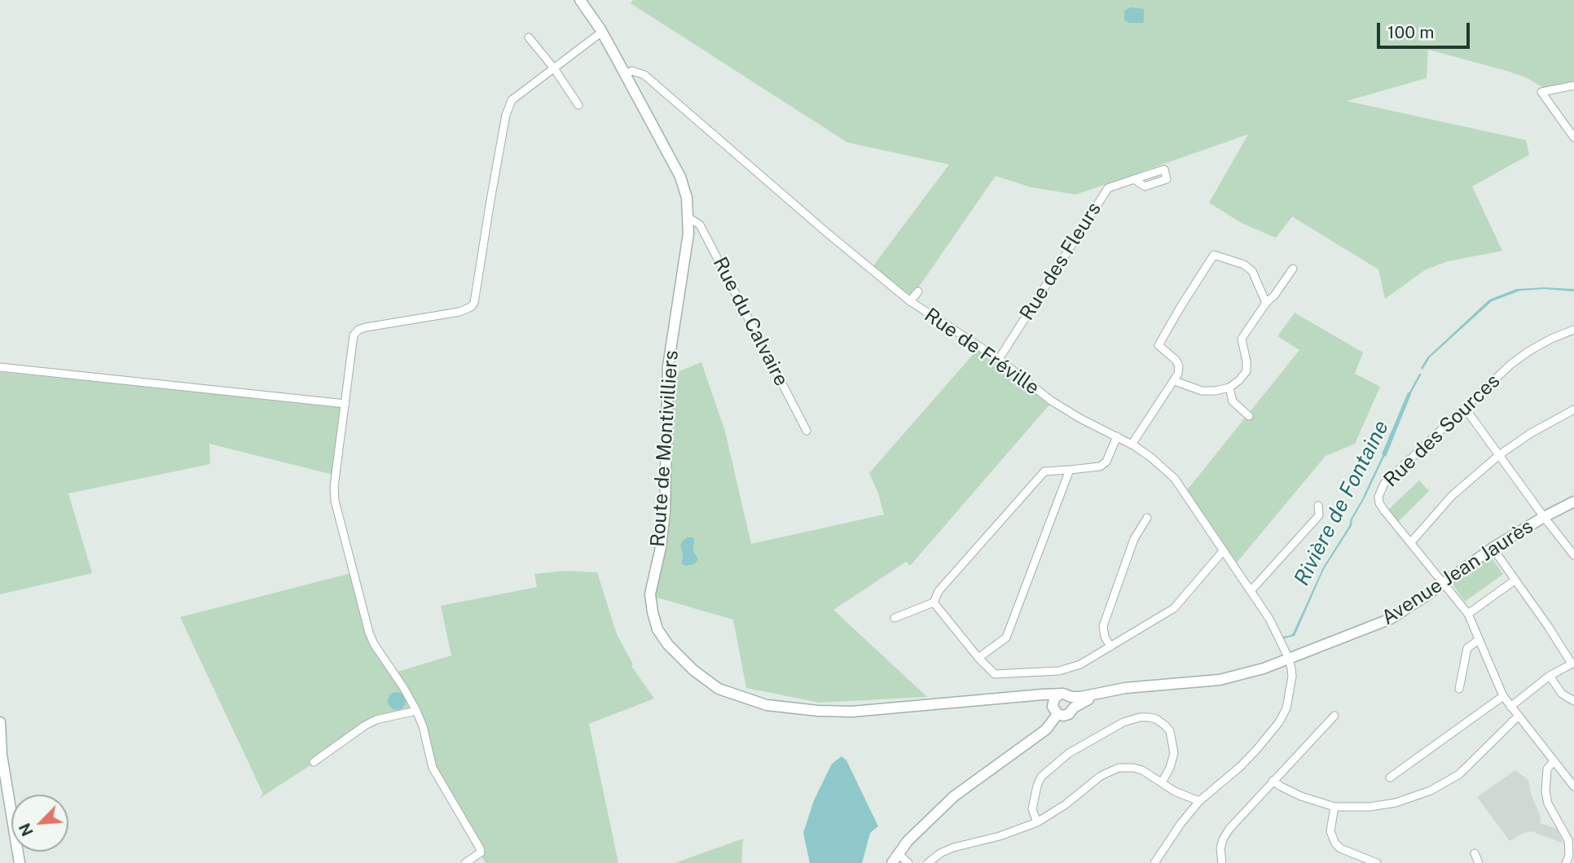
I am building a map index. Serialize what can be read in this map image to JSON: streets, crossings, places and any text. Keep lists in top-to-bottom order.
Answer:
{
  "streets": {
    "street": [
      "Rue des Fleurs",
      "Rue du Calvaire",
      "Rue de Fréville",
      "Rue des Sources",
      "Route de Montivilliers",
      "Avenue Jean Jaurès"
    ]
  },
  "crossings": [
    ["Rue des Fleurs", "Rue de Fréville"],
    ["Rue du Calvaire", "Route de Montivilliers"],
    ["Rue de Fréville", "Route de Montivilliers"],
    ["Rue de Fréville", "Avenue Jean Jaurès"],
    ["Rue des Sources", "Avenue Jean Jaurès"],
    ["Route de Montivilliers", "Avenue Jean Jaurès"]
  ],
  "water": ["Rivière de Fontaine"],
  "scale_bar": "100 m",
  "north": "bottom left"
}
